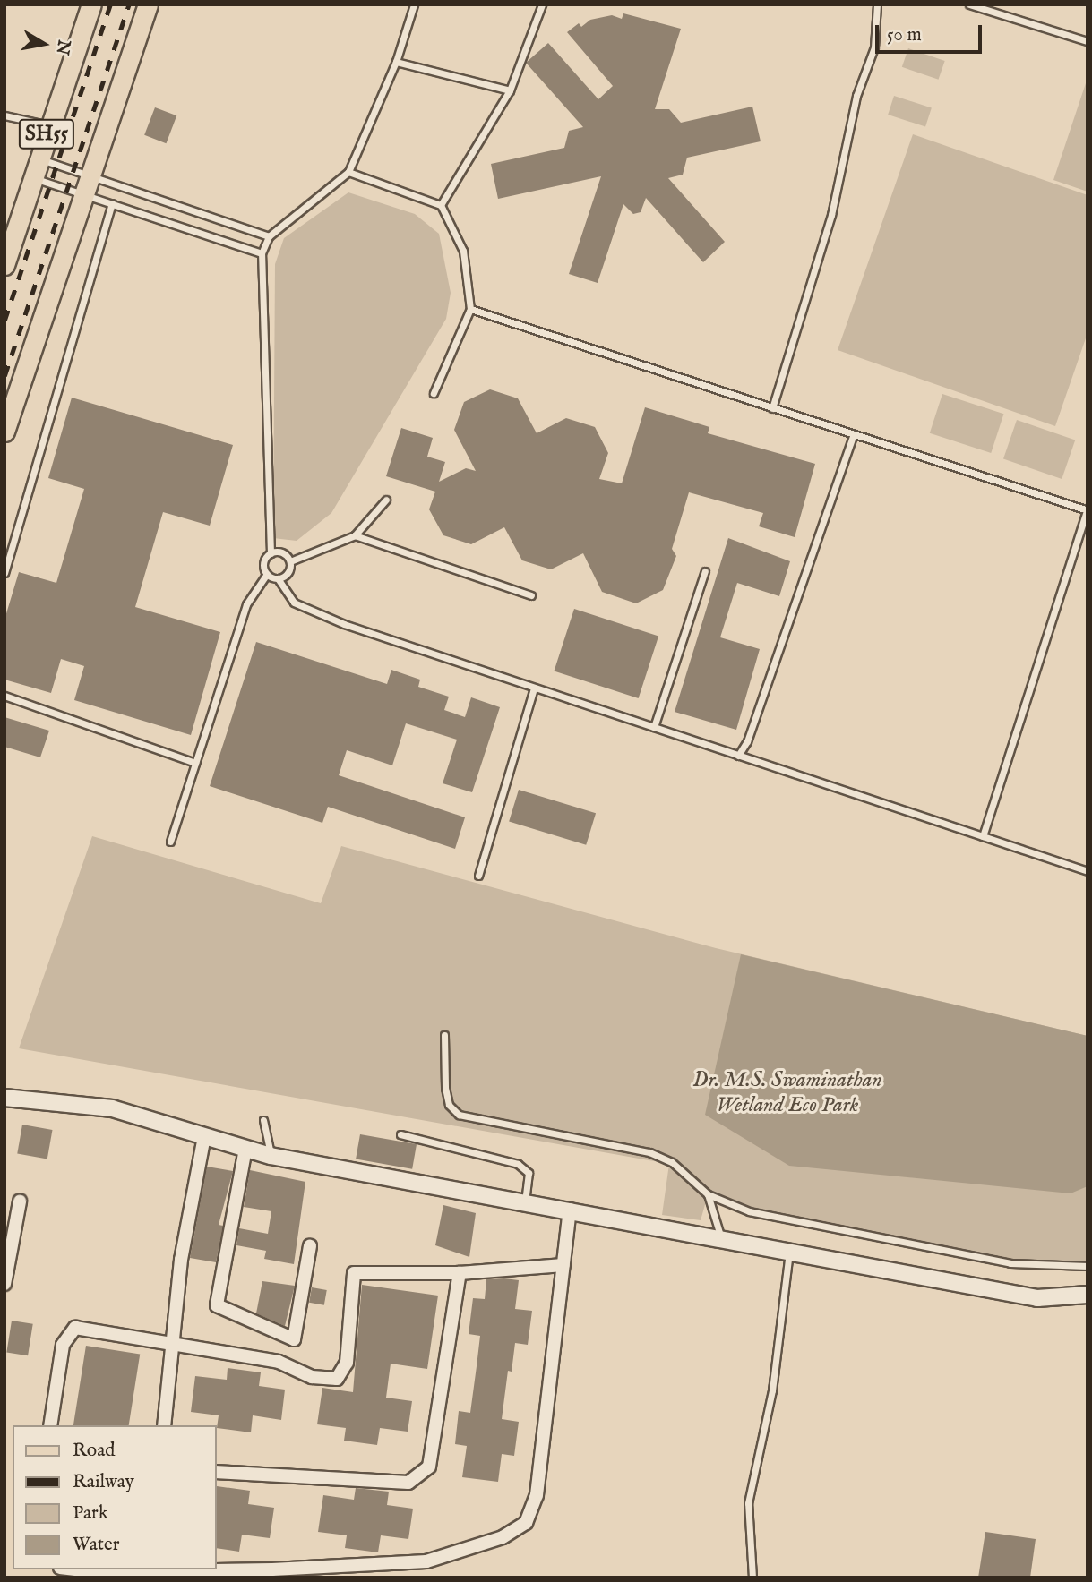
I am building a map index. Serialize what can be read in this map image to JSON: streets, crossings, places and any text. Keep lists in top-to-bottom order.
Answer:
{
  "streets": {
    "main road": ["SH55"]
  },
  "parks": ["Dr. M.S. Swaminathan Wetland Eco Park"],
  "legend": [
    "Road",
    "Railway",
    "Park",
    "Water"
  ],
  "scale_bar": "50 m",
  "north": "right"
}
